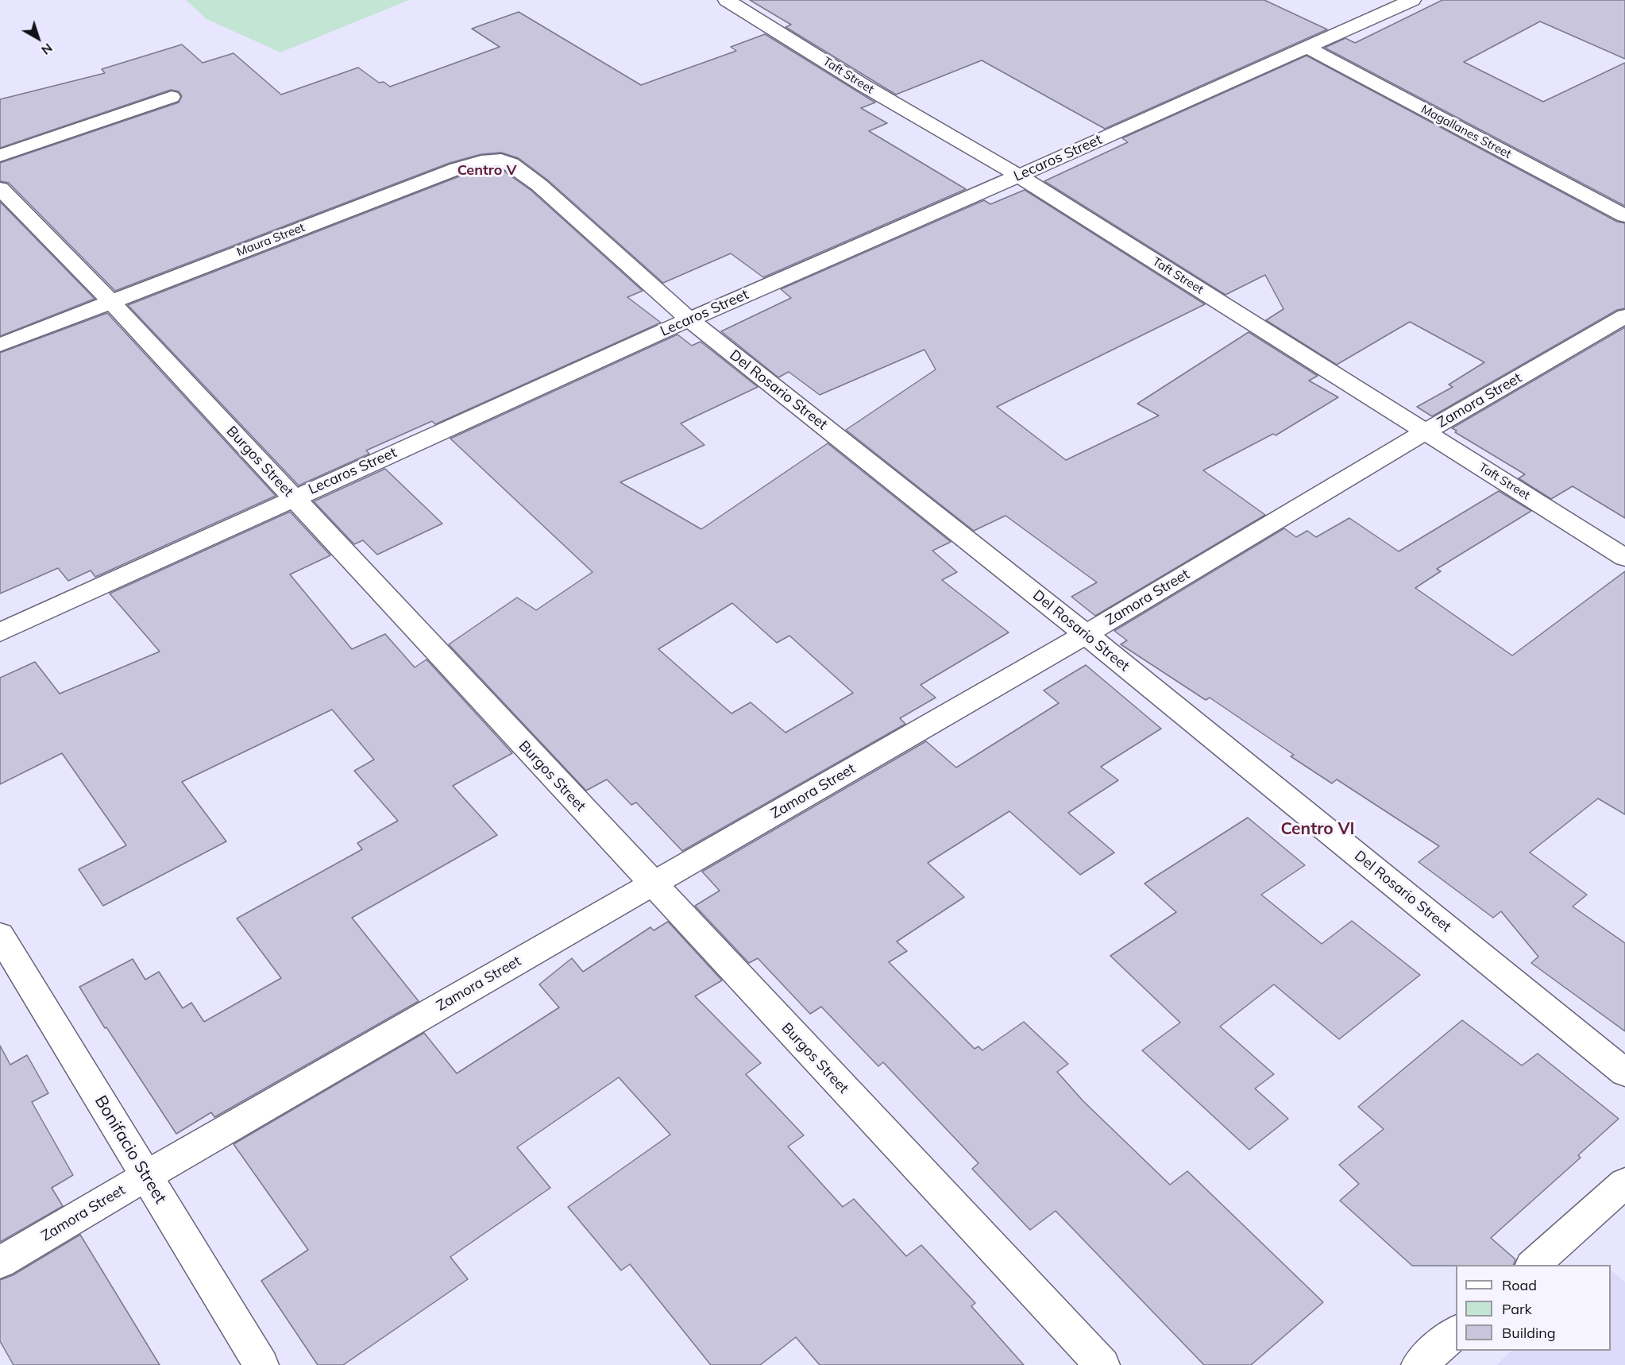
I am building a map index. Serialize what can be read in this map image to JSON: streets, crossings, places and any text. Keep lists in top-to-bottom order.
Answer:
{
  "streets": {
    "street": [
      "Taft Street",
      "Magallanes Street",
      "Lecaros Street",
      "Maura Street",
      "Del Rosario Street",
      "Zamora Street",
      "Burgos Street",
      "Bonifacio Street"
    ]
  },
  "crossings": [
    ["Taft Street", "Lecaros Street"],
    ["Taft Street", "Zamora Street"],
    ["Magallanes Street", "Lecaros Street"],
    ["Lecaros Street", "Del Rosario Street"],
    ["Lecaros Street", "Burgos Street"],
    ["Maura Street", "Del Rosario Street"],
    ["Maura Street", "Burgos Street"],
    ["Del Rosario Street", "Zamora Street"],
    ["Zamora Street", "Burgos Street"],
    ["Zamora Street", "Bonifacio Street"]
  ],
  "districts": ["Centro V", "Centro VI"],
  "legend": ["Road", "Park", "Building"],
  "north": "bottom right"
}
